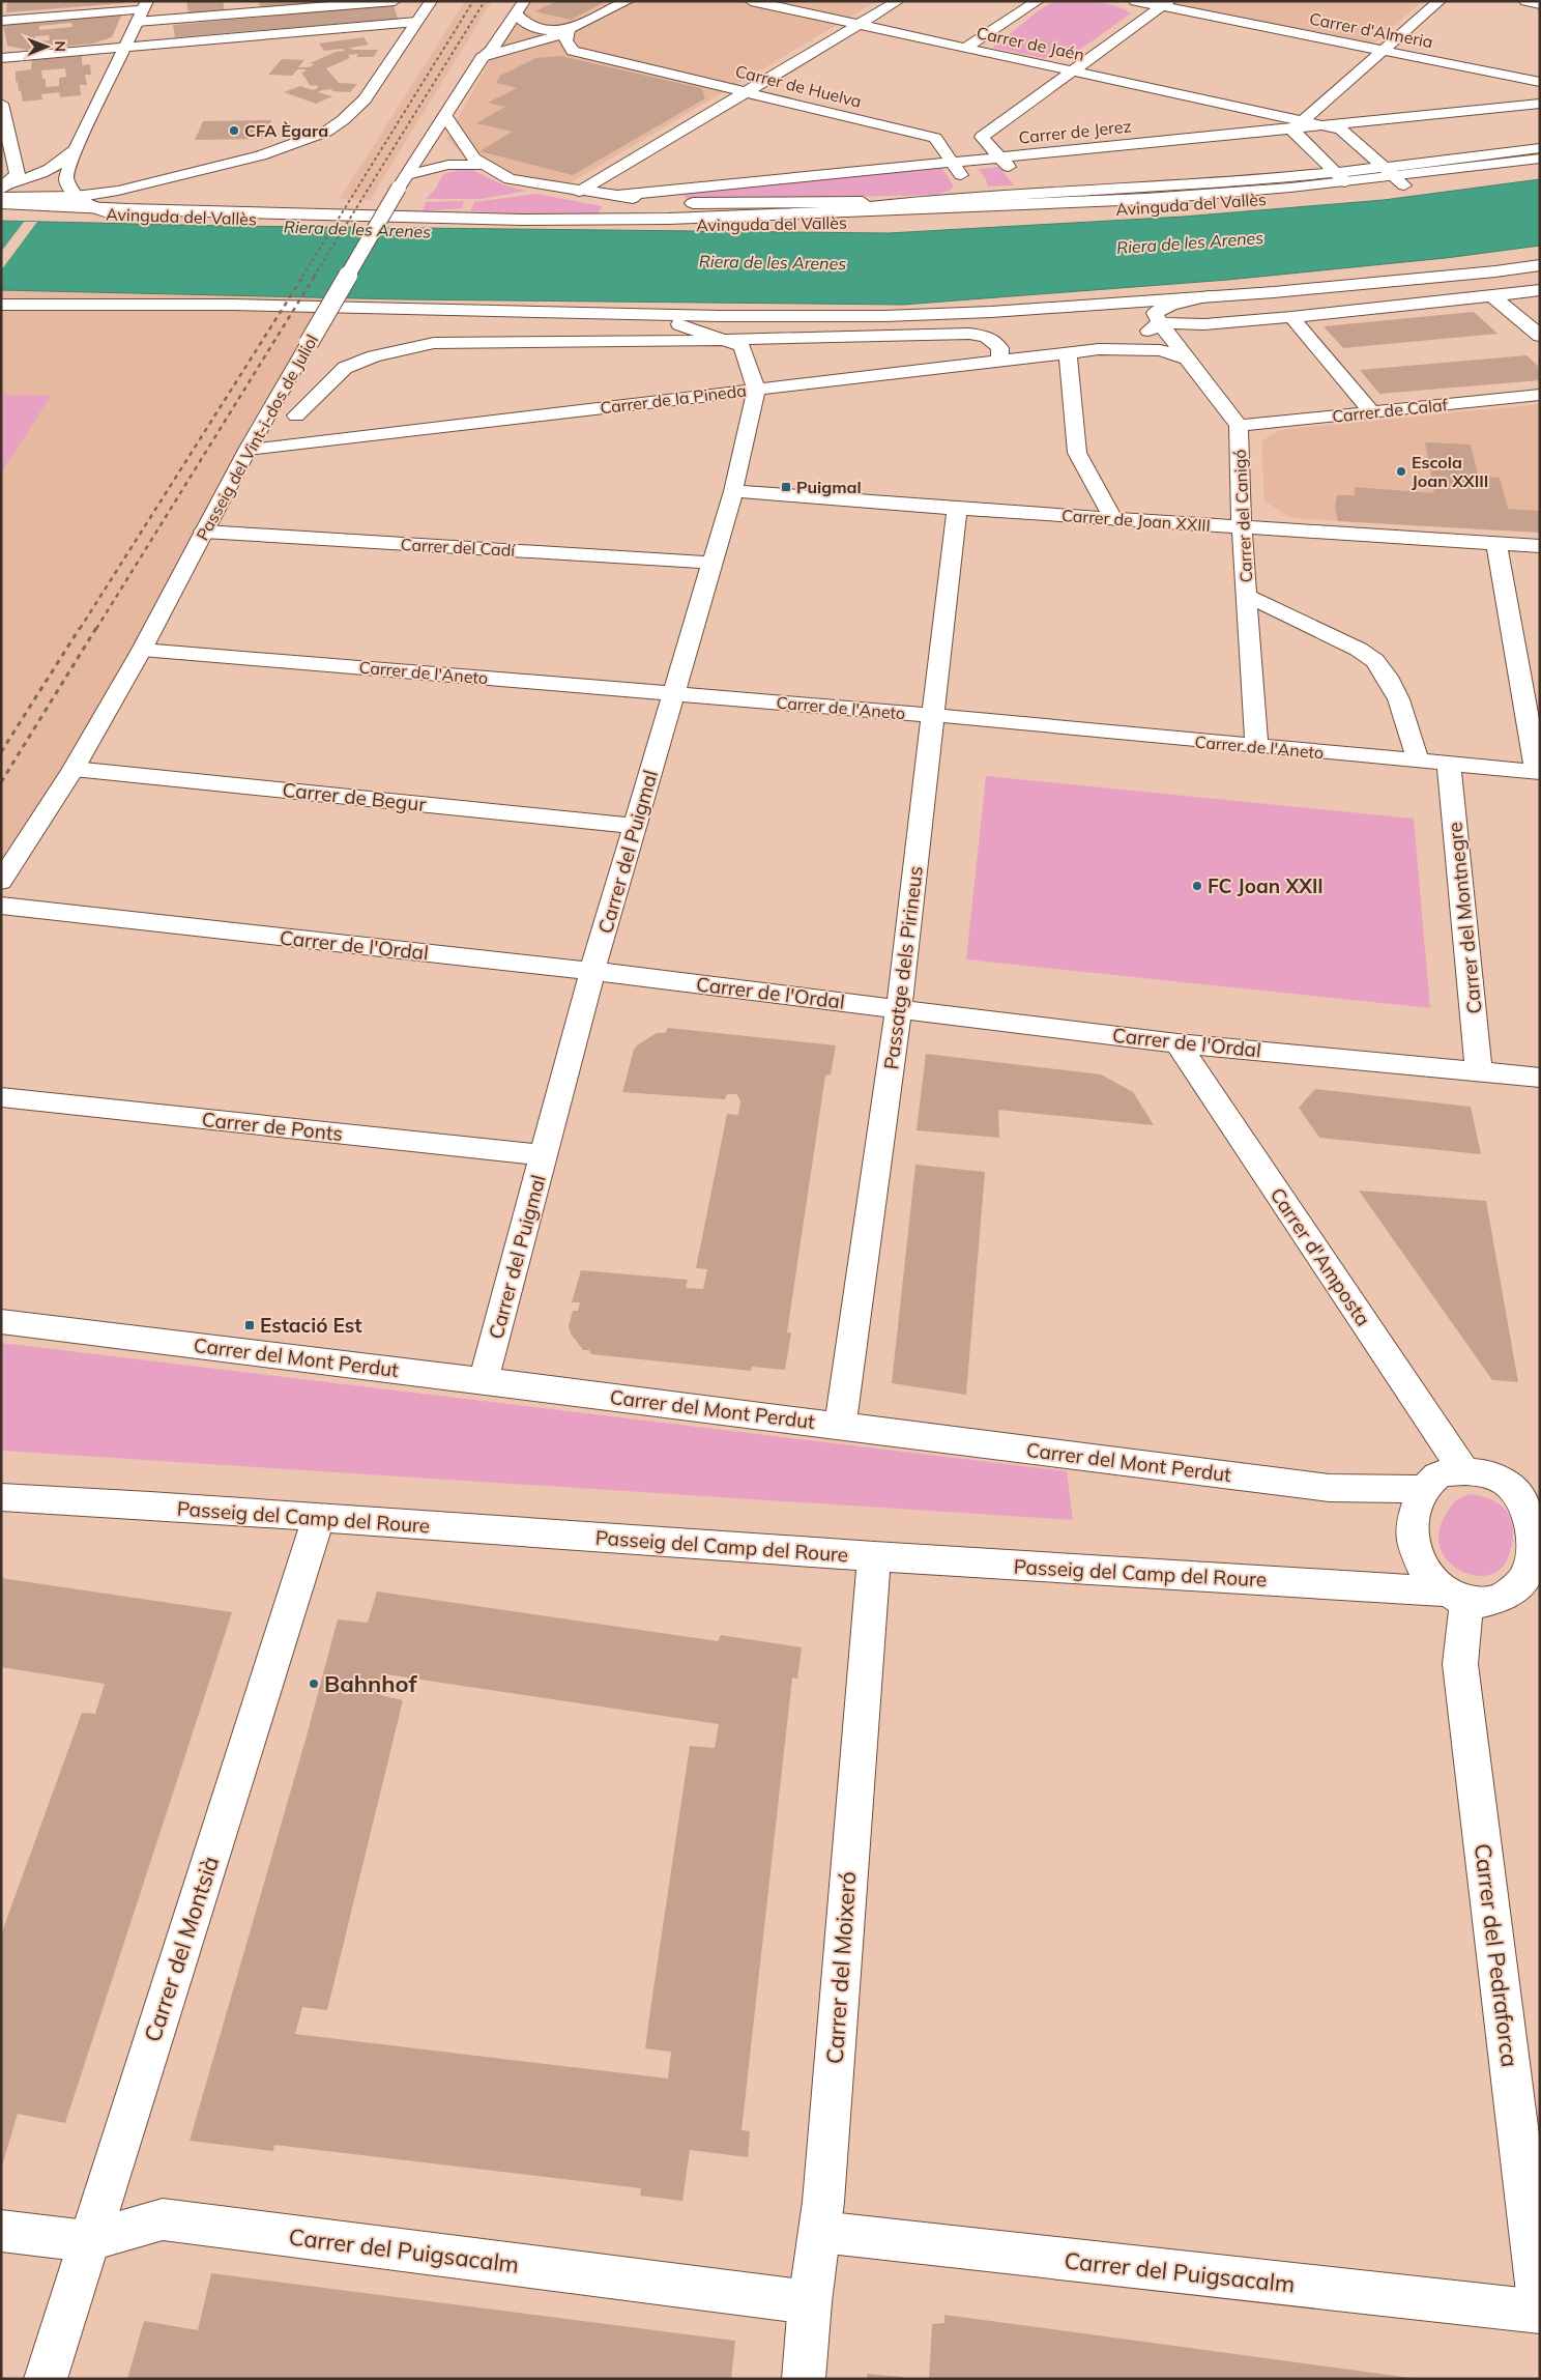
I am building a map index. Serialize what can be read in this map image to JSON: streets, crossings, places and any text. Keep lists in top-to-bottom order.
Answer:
{
  "streets": {
    "street": [
      "Carrer d'Almeria",
      "Carrer de Jaén",
      "Carrer de Huelva",
      "Carrer de Jerez",
      "Avinguda del Vallès",
      "Carrer de la Pineda",
      "Carrer de Calaf",
      "Passeig del Vint-i-dos de Juliol",
      "Carrer del Canigó",
      "Carrer de Joan XXIII",
      "Carrer del Cadí",
      "Carrer de l'Aneto",
      "Carrer de Begur",
      "Carrer del Puigmal",
      "Carrer del Montnegre",
      "Carrer de l'Ordal",
      "Passatge dels Pirineus",
      "Carrer de Ponts",
      "Carrer d'Amposta",
      "Carrer del Mont Perdut",
      "Passeig del Camp del Roure",
      "Carrer del Montsià",
      "Carrer del Pedraforca",
      "Carrer del Moixeró",
      "Carrer del Puigsacalm"
    ]
  },
  "crossings": [
    ["Carrer de Jaén", "Carrer de Jerez"],
    ["Carrer de Huelva", "Passeig del Vint-i-dos de Juliol"],
    ["Carrer de Jerez", "Avinguda del Vallès"],
    ["Avinguda del Vallès", "Passeig del Vint-i-dos de Juliol"],
    ["Carrer de la Pineda", "Passeig del Vint-i-dos de Juliol"],
    ["Carrer de la Pineda", "Carrer del Canigó"],
    ["Carrer de la Pineda", "Carrer del Puigmal"],
    ["Carrer de Calaf", "Carrer del Canigó"],
    ["Passeig del Vint-i-dos de Juliol", "Carrer del Cadí"],
    ["Passeig del Vint-i-dos de Juliol", "Carrer de l'Aneto"],
    ["Passeig del Vint-i-dos de Juliol", "Carrer de Begur"],
    ["Carrer del Canigó", "Carrer de Joan XXIII"],
    ["Carrer del Canigó", "Carrer de l'Aneto"],
    ["Carrer de Joan XXIII", "Carrer del Puigmal"],
    ["Carrer de Joan XXIII", "Passatge dels Pirineus"],
    ["Carrer del Cadí", "Carrer del Puigmal"],
    ["Carrer de l'Aneto", "Carrer del Puigmal"],
    ["Carrer de l'Aneto", "Carrer del Montnegre"],
    ["Carrer de l'Aneto", "Passatge dels Pirineus"],
    ["Carrer de Begur", "Carrer del Puigmal"],
    ["Carrer del Puigmal", "Carrer de l'Ordal"],
    ["Carrer del Puigmal", "Carrer de Ponts"],
    ["Carrer del Puigmal", "Carrer del Mont Perdut"],
    ["Carrer del Montnegre", "Carrer de l'Ordal"],
    ["Carrer de l'Ordal", "Passatge dels Pirineus"],
    ["Carrer de l'Ordal", "Carrer d'Amposta"],
    ["Passatge dels Pirineus", "Carrer del Mont Perdut"],
    ["Carrer d'Amposta", "Carrer del Mont Perdut"],
    ["Carrer d'Amposta", "Passeig del Camp del Roure"],
    ["Carrer d'Amposta", "Carrer del Pedraforca"],
    ["Carrer del Mont Perdut", "Passeig del Camp del Roure"],
    ["Carrer del Mont Perdut", "Carrer del Pedraforca"],
    ["Passeig del Camp del Roure", "Carrer del Montsià"],
    ["Passeig del Camp del Roure", "Carrer del Pedraforca"],
    ["Passeig del Camp del Roure", "Carrer del Moixeró"],
    ["Carrer del Montsià", "Carrer del Puigsacalm"],
    ["Carrer del Pedraforca", "Carrer del Puigsacalm"],
    ["Carrer del Moixeró", "Carrer del Puigsacalm"]
  ],
  "water": ["Riera de les Arenes"],
  "places": {
    "other": [
      "CFA Ègara",
      "Escola Joan XXIII",
      "FC Joan XXII",
      "Bahnhof"
    ],
    "transit": ["Puigmal", "Estació Est"]
  },
  "north": "right"
}
